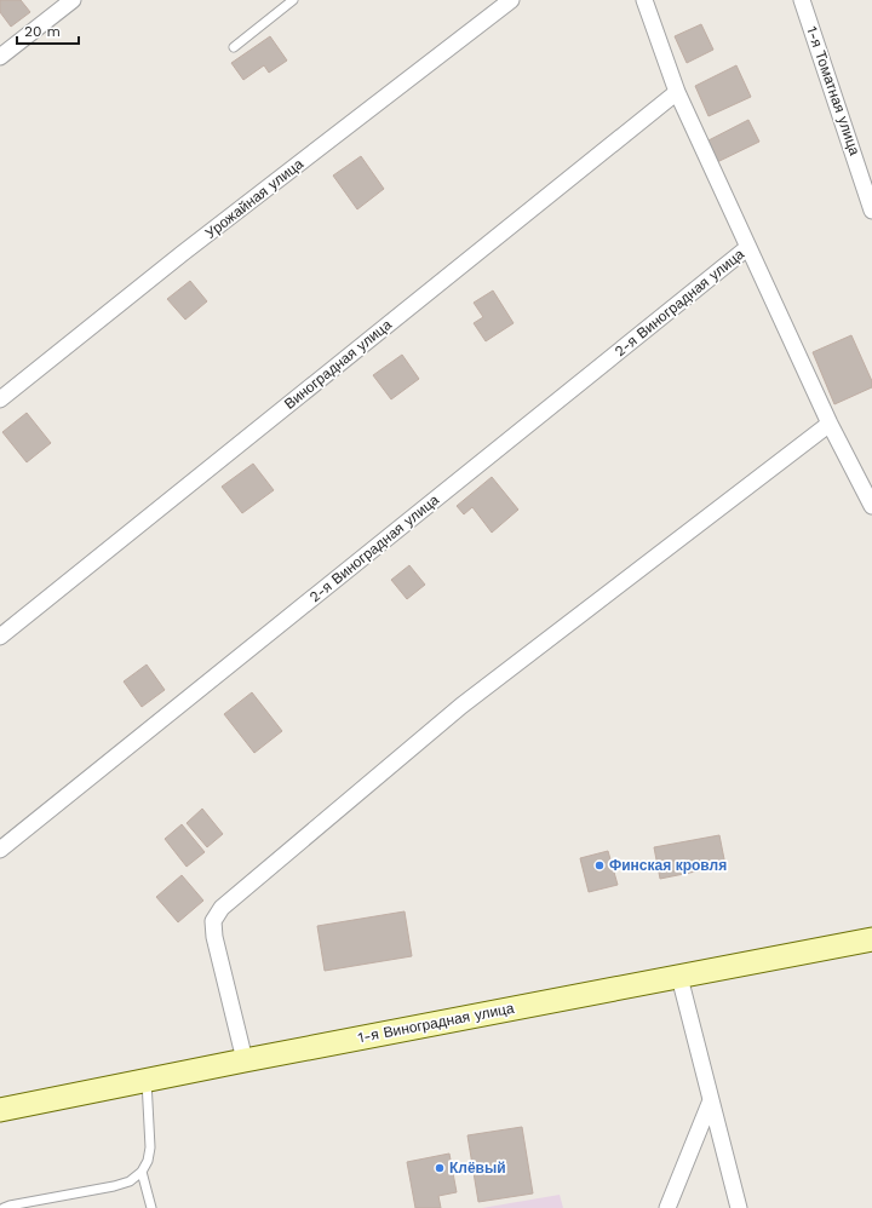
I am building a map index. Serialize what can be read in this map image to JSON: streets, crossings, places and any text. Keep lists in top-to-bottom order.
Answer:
{
  "streets": {
    "main road": ["1-я Виноградная улица"],
    "street": [
      "1-я Томатная улица",
      "Урожайная улица",
      "2-я Виноградная улица",
      "Виноградная улица"
    ]
  },
  "crossings": [
    ["2-я Виноградная улица", "Виноградная улица"]
  ],
  "places": ["Финская кровля", "Клёвый"],
  "scale_bar": "20 m"
}
